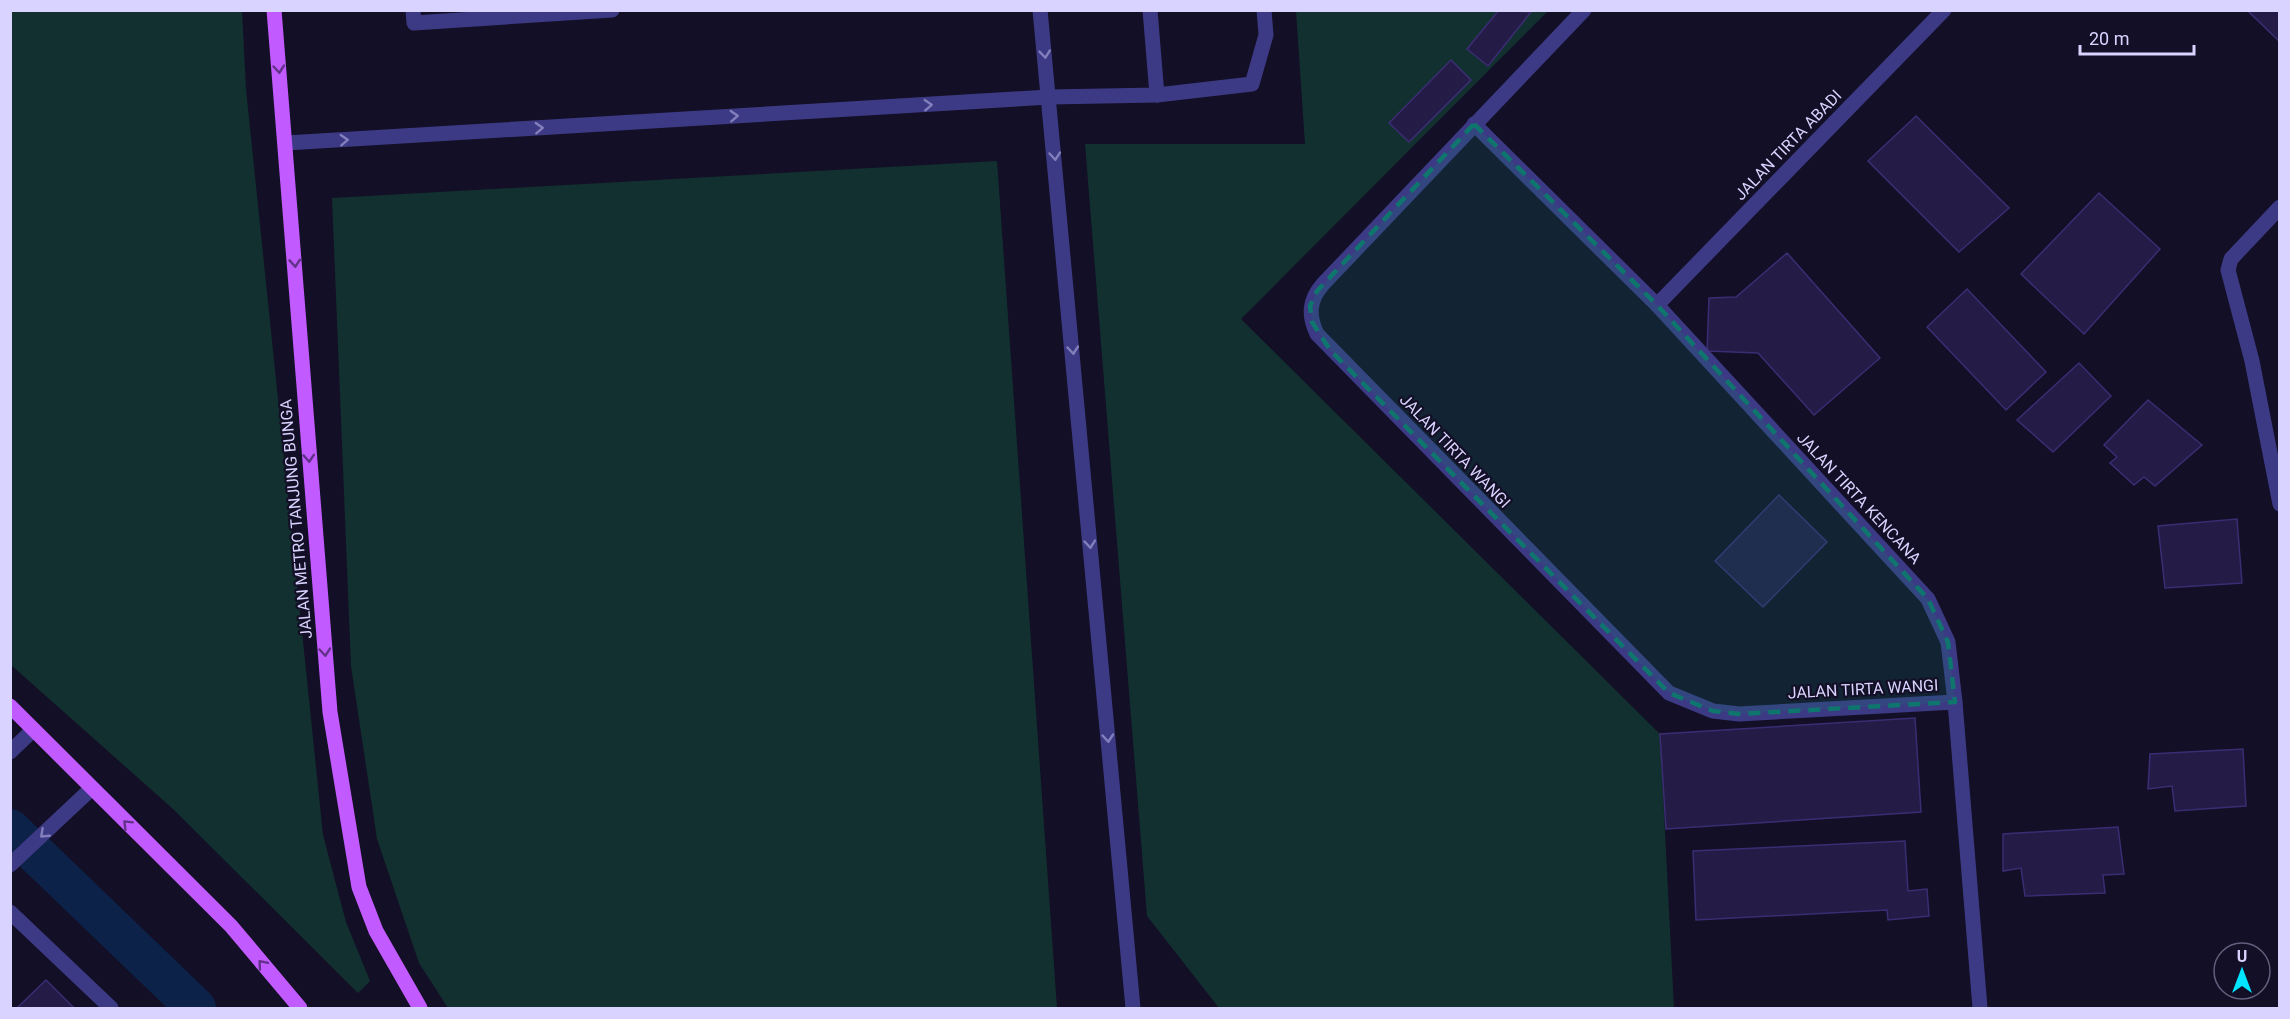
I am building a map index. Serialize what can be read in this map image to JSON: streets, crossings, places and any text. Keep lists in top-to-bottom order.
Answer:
{
  "streets": {
    "main road": ["JALAN METRO TANJUNG BUNGA"],
    "street": ["JALAN TIRTA ABADI", "JALAN TIRTA WANGI", "JALAN TIRTA KENCANA"]
  },
  "crossings": [
    ["JALAN TIRTA ABADI", "JALAN TIRTA KENCANA"],
    ["JALAN TIRTA WANGI", "JALAN TIRTA KENCANA"]
  ],
  "one_way": ["JALAN METRO TANJUNG BUNGA"],
  "scale_bar": "20 m",
  "north": "top"
}
